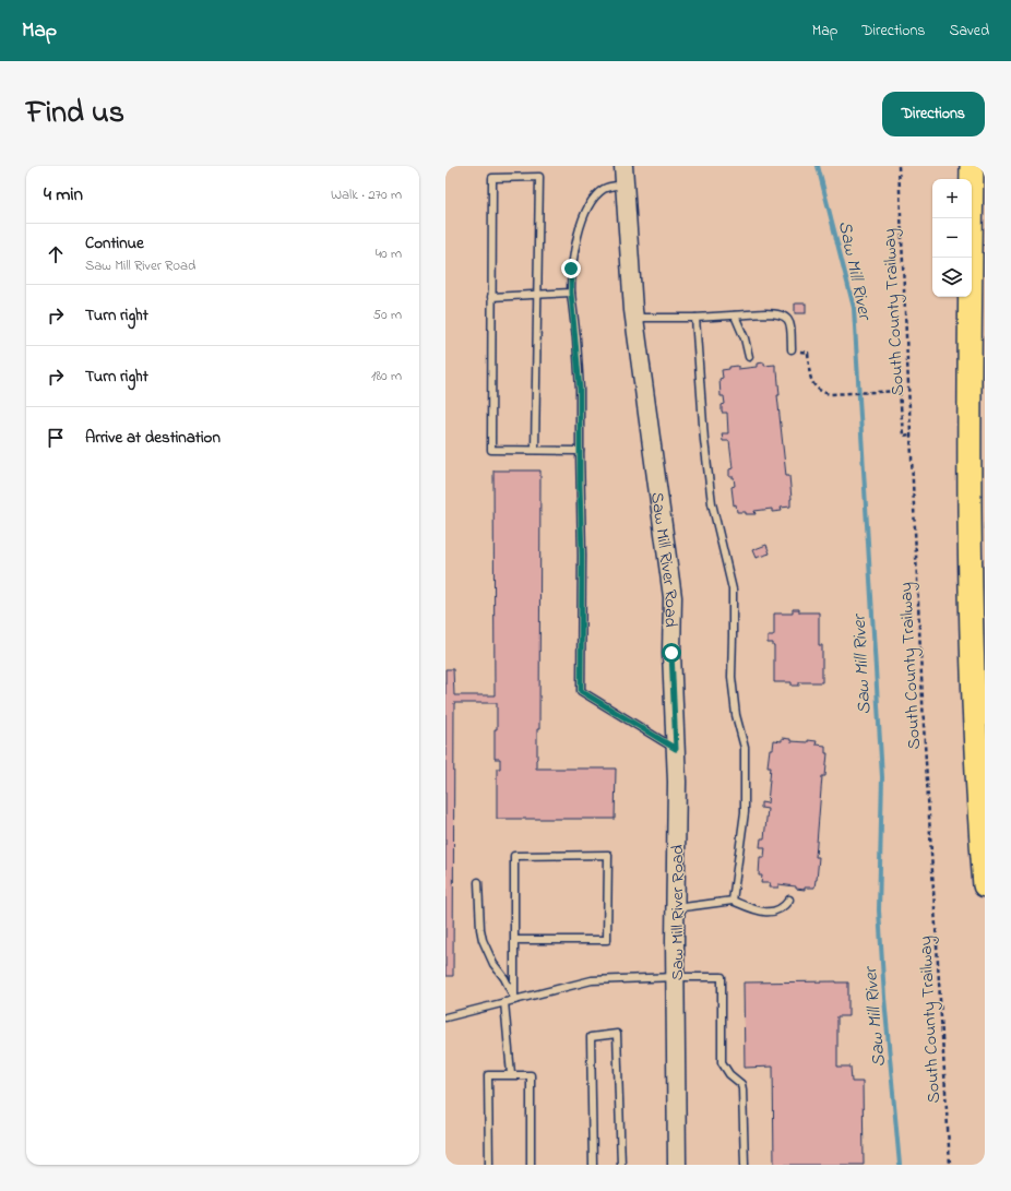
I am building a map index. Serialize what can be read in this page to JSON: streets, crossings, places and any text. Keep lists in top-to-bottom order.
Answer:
{
  "streets": {
    "main road": ["Saw Mill River Road"],
    "path": ["South County Trailway"]
  },
  "water": ["Saw Mill River"],
  "page": {
    "header": "Map",
    "nav": ["Map", "Directions", "Saved"],
    "title": "Find us",
    "buttons": "Directions",
    "heading": ["4 min", "Walk · 270 m"],
    "map_buttons": ["+", "−"],
    "list": [
      ["Continue", "Saw Mill River Road", "40 m"],
      ["Turn right", "50 m"],
      ["Turn right", "180 m"],
      "Arrive at destination"
    ]
  }
}
